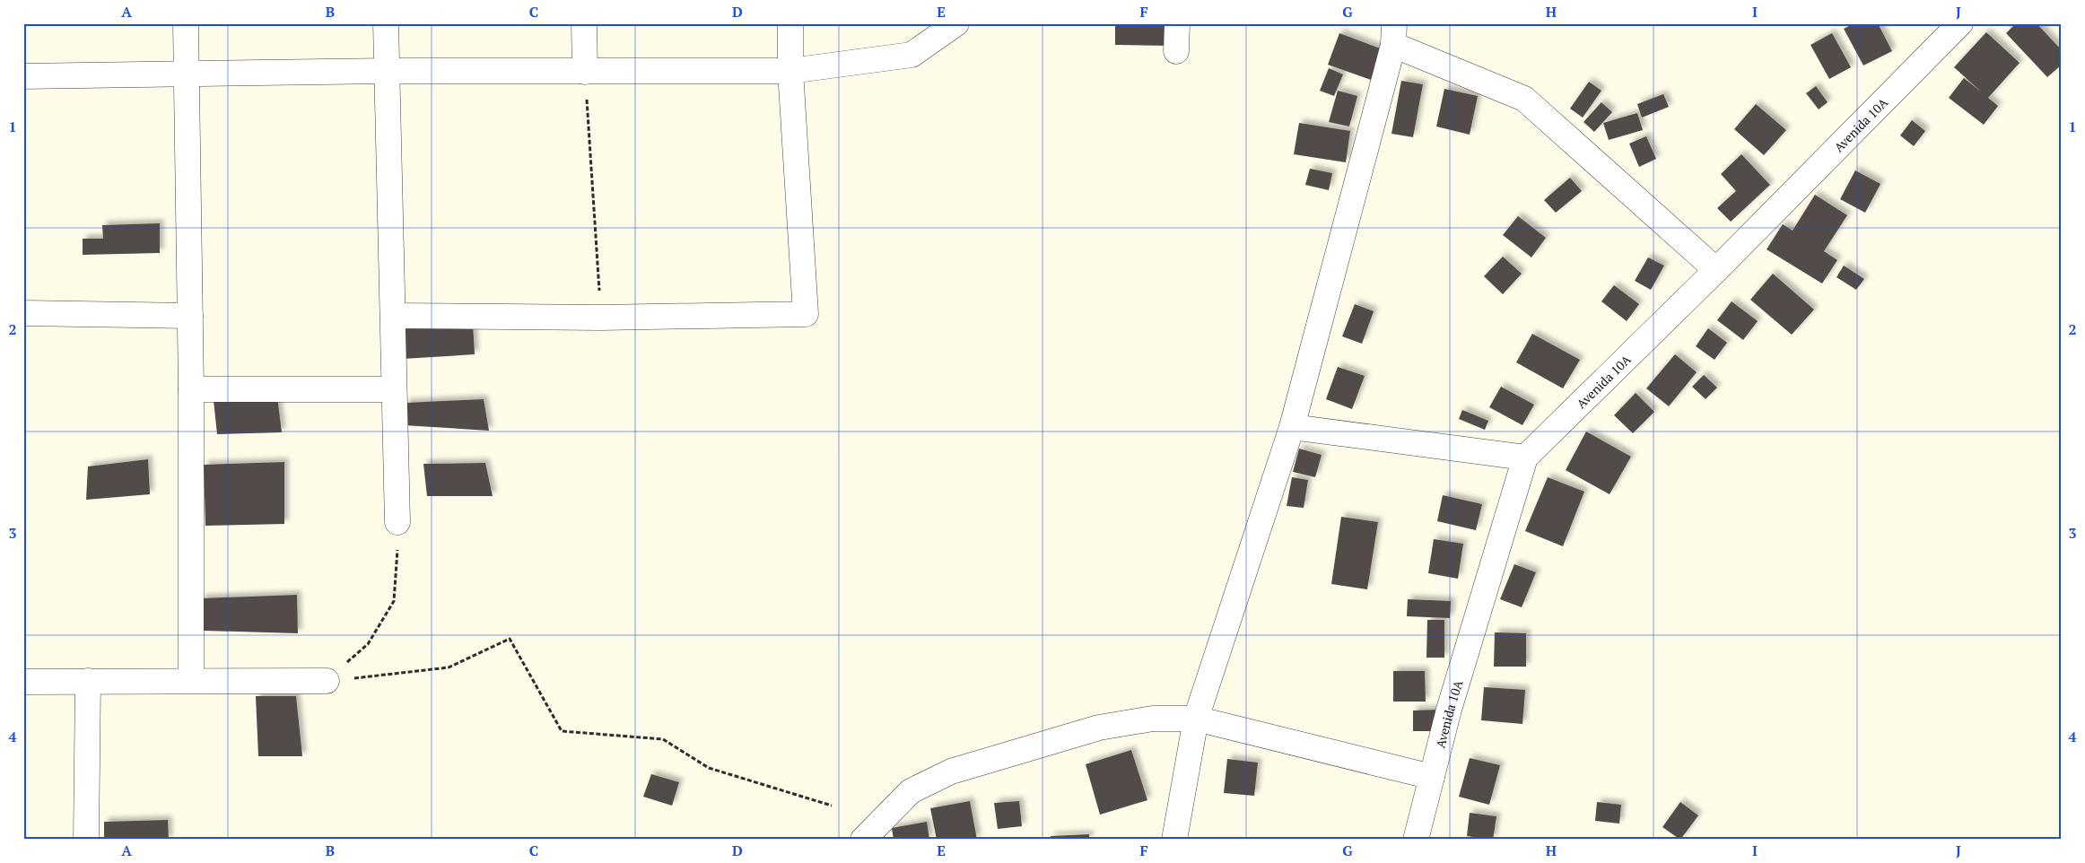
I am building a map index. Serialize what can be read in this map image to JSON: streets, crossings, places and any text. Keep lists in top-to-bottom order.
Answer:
{
  "streets": {
    "street": ["Avenida 10A"]
  },
  "grid": {
    "columns": [
      "A",
      "B",
      "C",
      "D",
      "E",
      "F",
      "G",
      "H",
      "I",
      "J"
    ],
    "rows": [
      "1",
      "2",
      "3",
      "4"
    ]
  }
}
